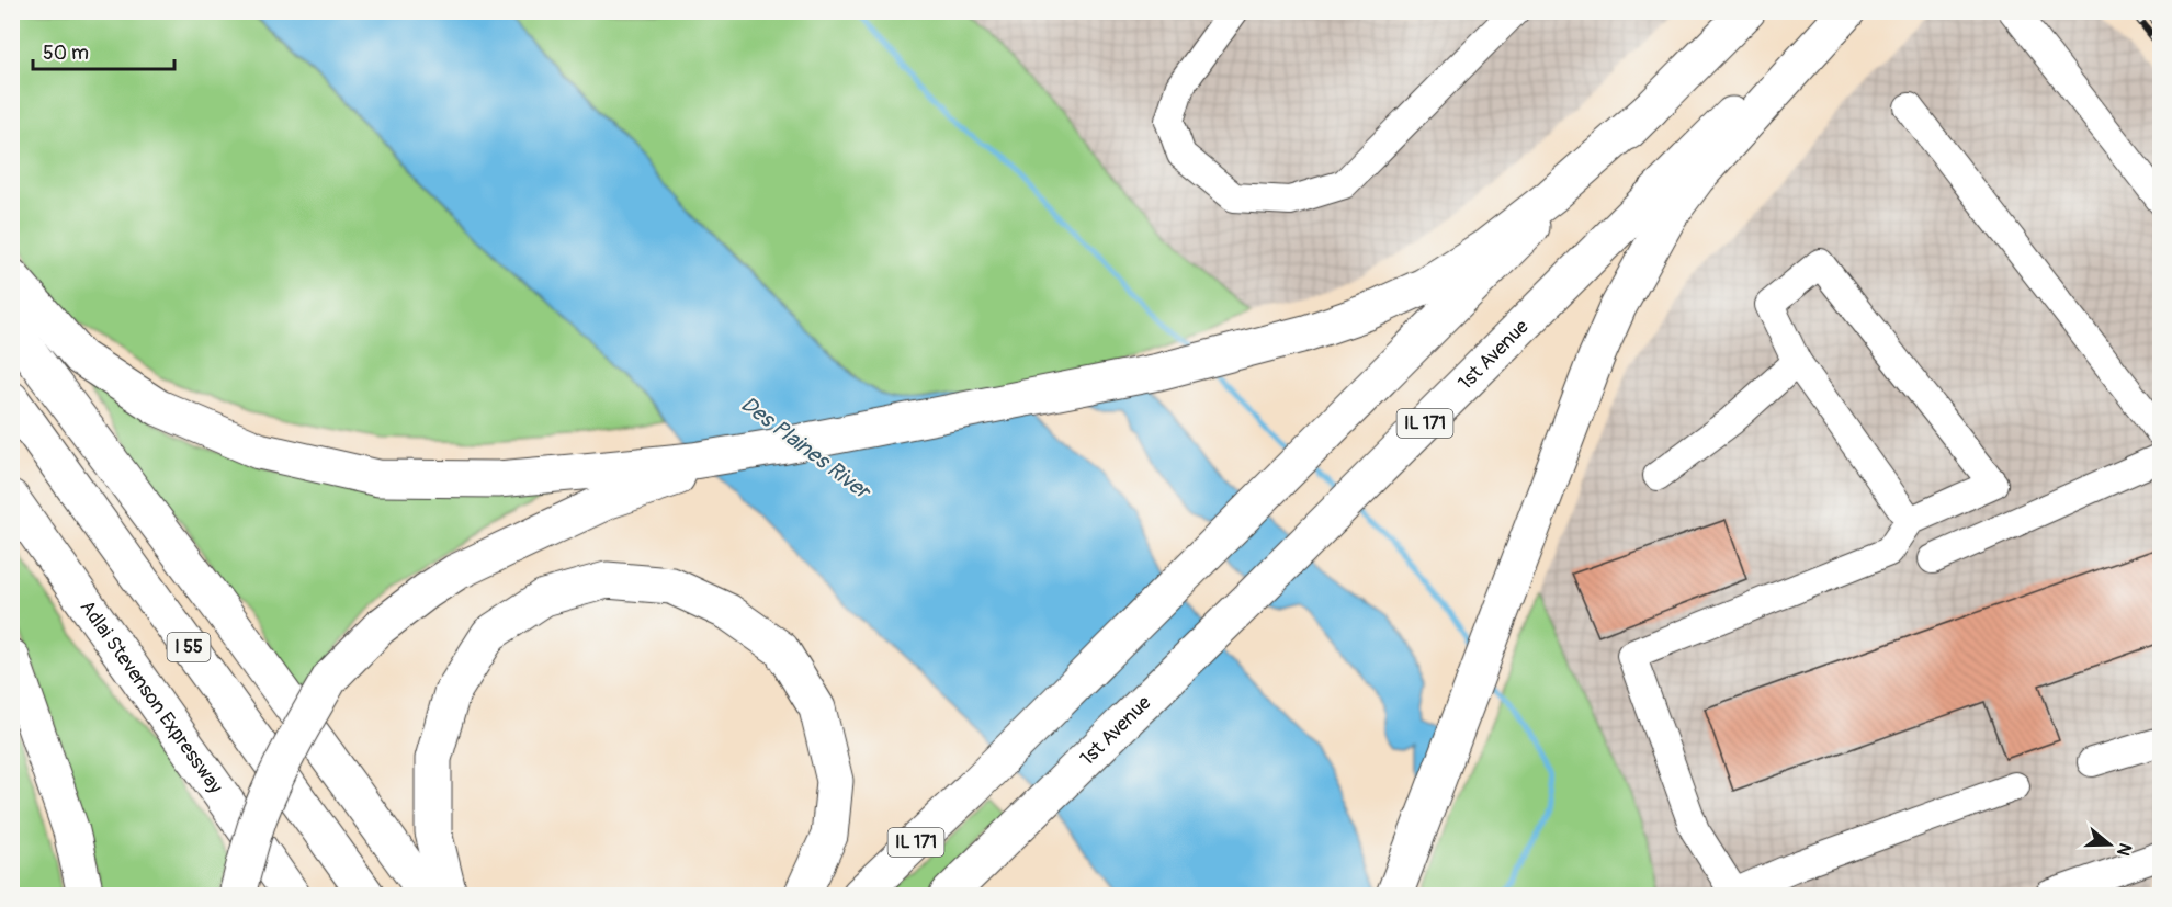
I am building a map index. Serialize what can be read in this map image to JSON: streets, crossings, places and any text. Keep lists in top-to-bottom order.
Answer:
{
  "streets": {
    "main road": [
      "1st Avenue",
      "IL 171",
      "I 55",
      "Adlai Stevenson Expressway"
    ]
  },
  "water": ["Des Plaines River"],
  "scale_bar": "50 m",
  "north": "right"
}
